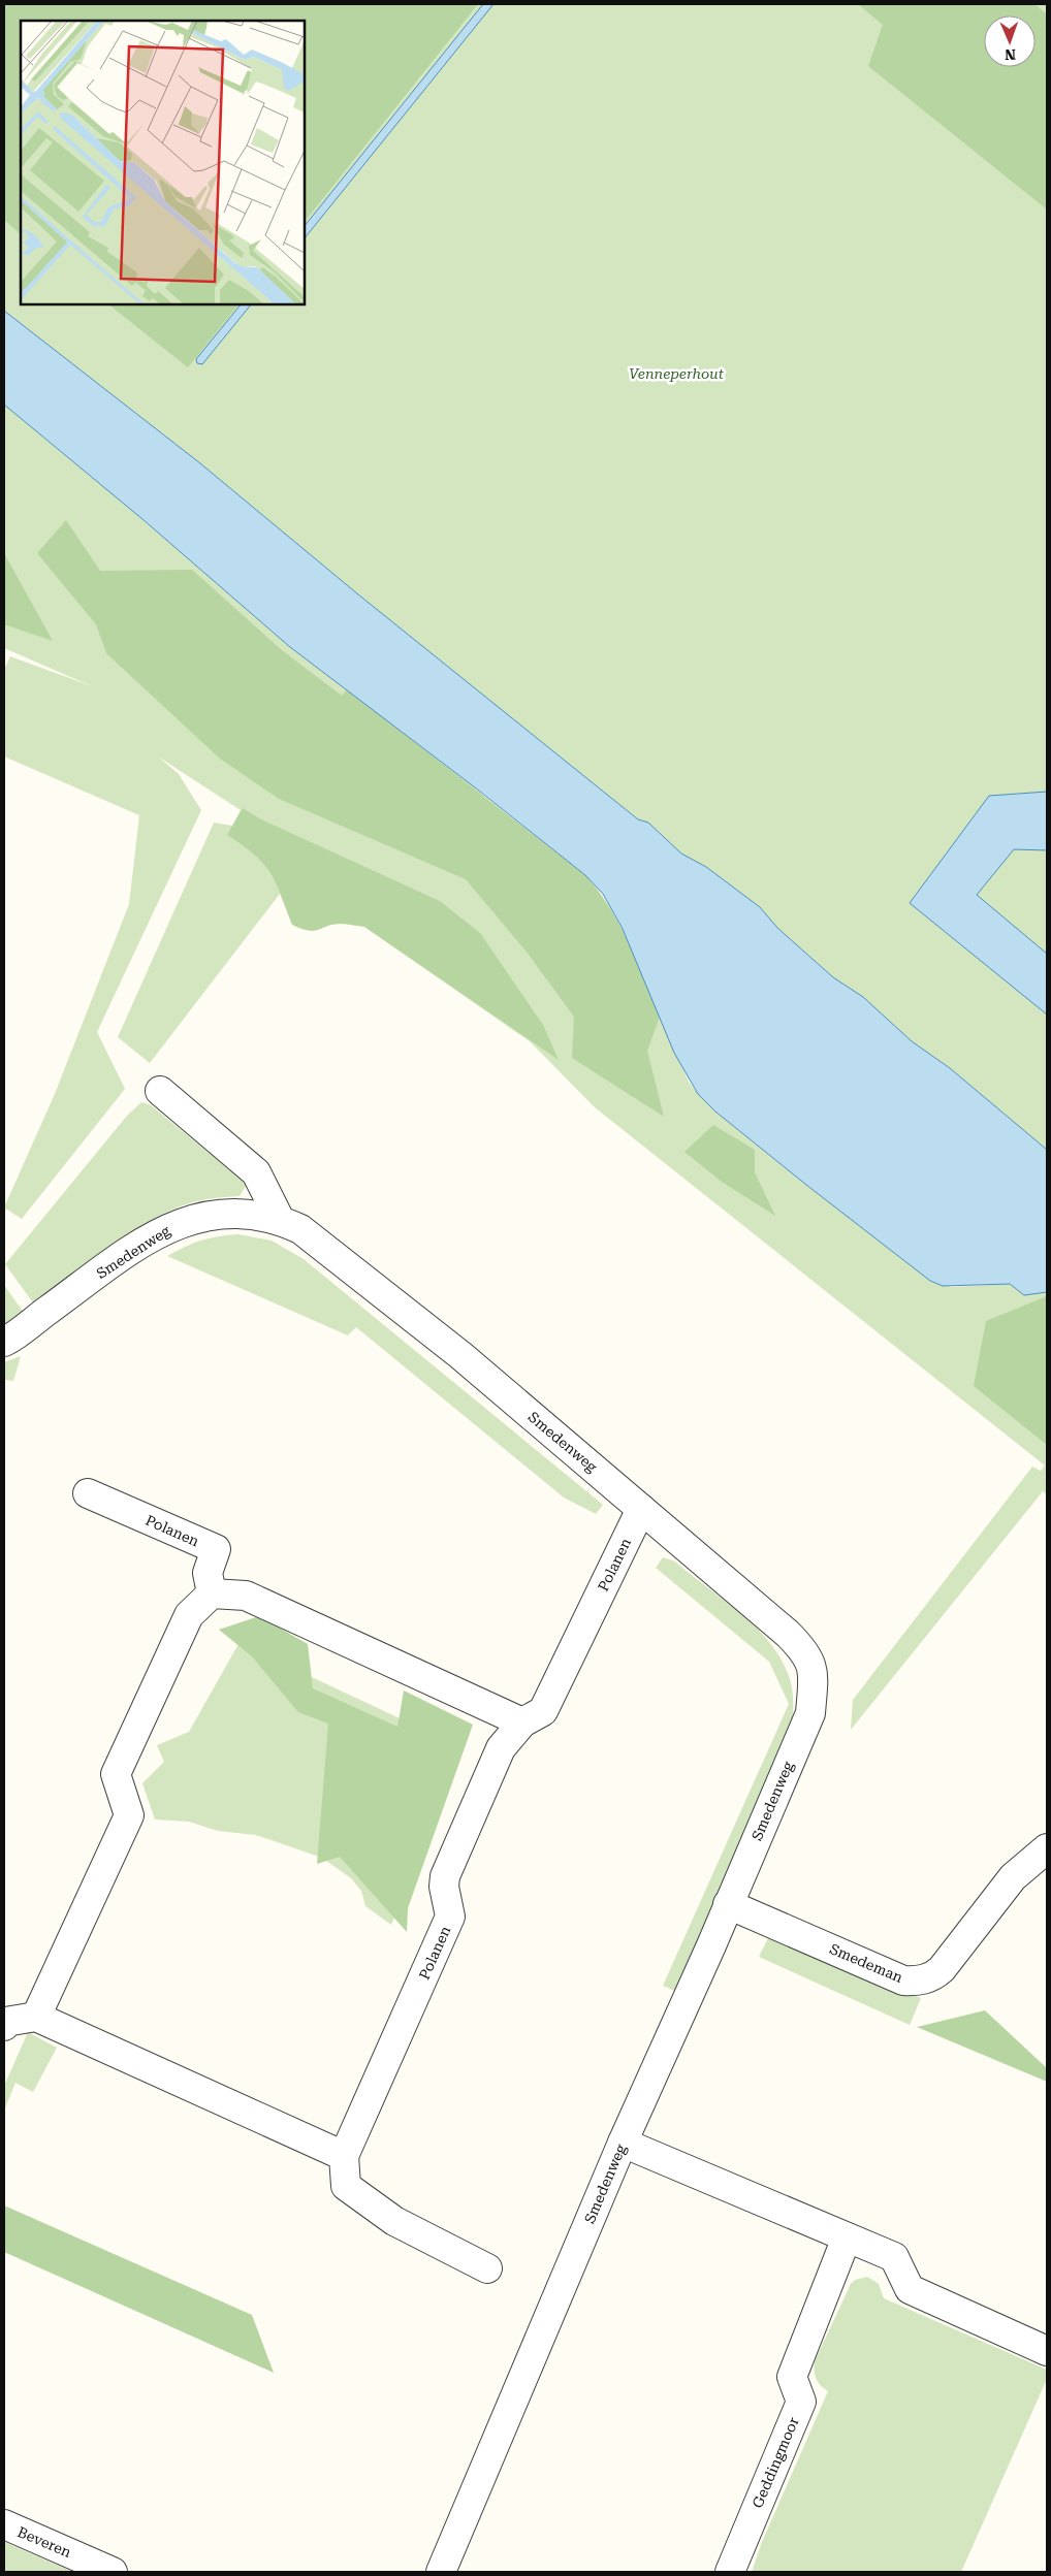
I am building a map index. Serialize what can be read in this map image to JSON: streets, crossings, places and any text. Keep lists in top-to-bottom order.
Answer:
{
  "streets": {
    "street": [
      "Smedenweg",
      "Polanen",
      "Smedeman",
      "Geddingmoor",
      "Beveren"
    ]
  },
  "crossings": [
    ["Smedenweg", "Polanen"],
    ["Smedenweg", "Smedeman"]
  ],
  "parks": ["Venneperhout"],
  "north": "bottom"
}
